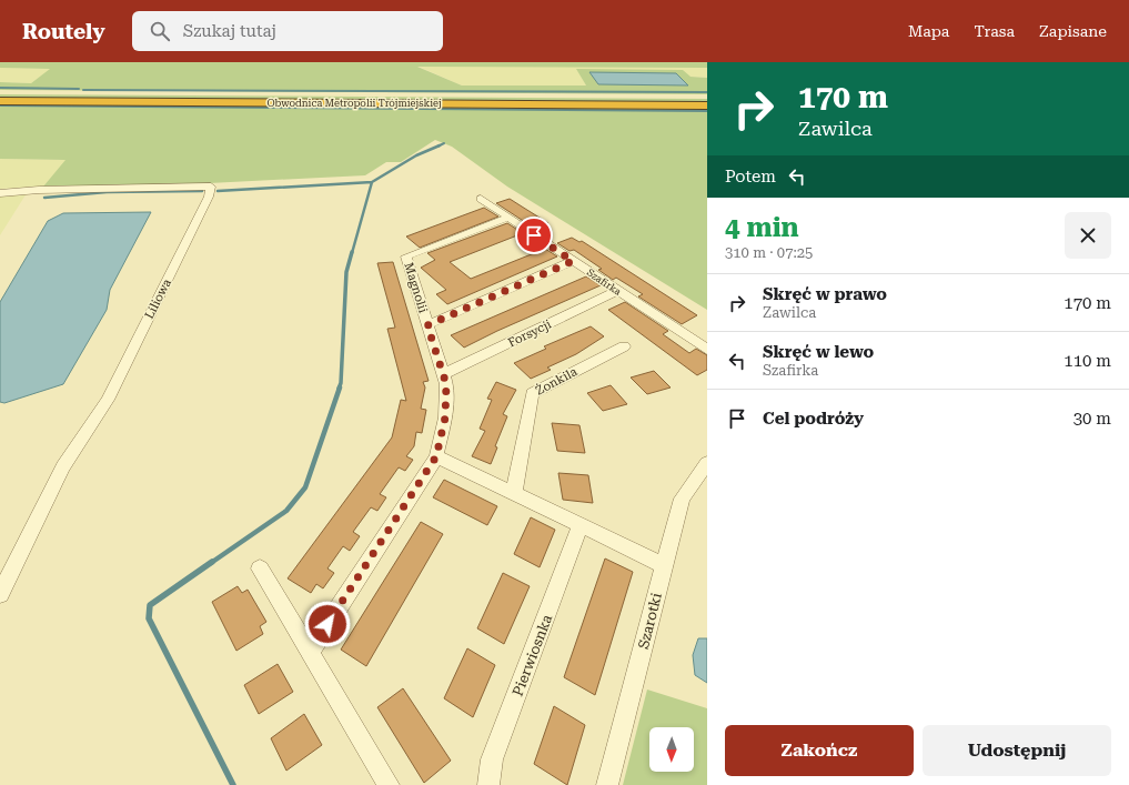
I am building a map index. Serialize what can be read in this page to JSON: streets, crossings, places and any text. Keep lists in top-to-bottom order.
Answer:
{
  "streets": {
    "highway": ["Obwodnica Metropolii Trójmiejskiej"],
    "street": [
      "Szafirka",
      "Magnolii",
      "Liliowa",
      "Forsycji",
      "Żonkila",
      "Szarotki",
      "Pierwiosnka"
    ]
  },
  "crossings": [
    ["Szafirka", "Magnolii"],
    ["Szafirka", "Forsycji"],
    ["Magnolii", "Forsycji"]
  ],
  "north": "bottom",
  "page": {
    "header": "Routely",
    "search": "Szukaj tutaj",
    "nav": ["Mapa", "Trasa", "Zapisane"],
    "turn": ["170 m", "Zawilca"],
    "then": "Potem",
    "heading": ["4 min", "310 m · 07:25"],
    "list": [
      {
        "name": "Skręć w prawo",
        "note": "Zawilca",
        "value": "170 m"
      },
      {
        "name": "Skręć w lewo",
        "note": "Szafirka",
        "value": "110 m"
      },
      {
        "name": "Cel podróży",
        "value": "30 m"
      }
    ],
    "buttons": ["Zakończ", "Udostępnij"]
  }
}
